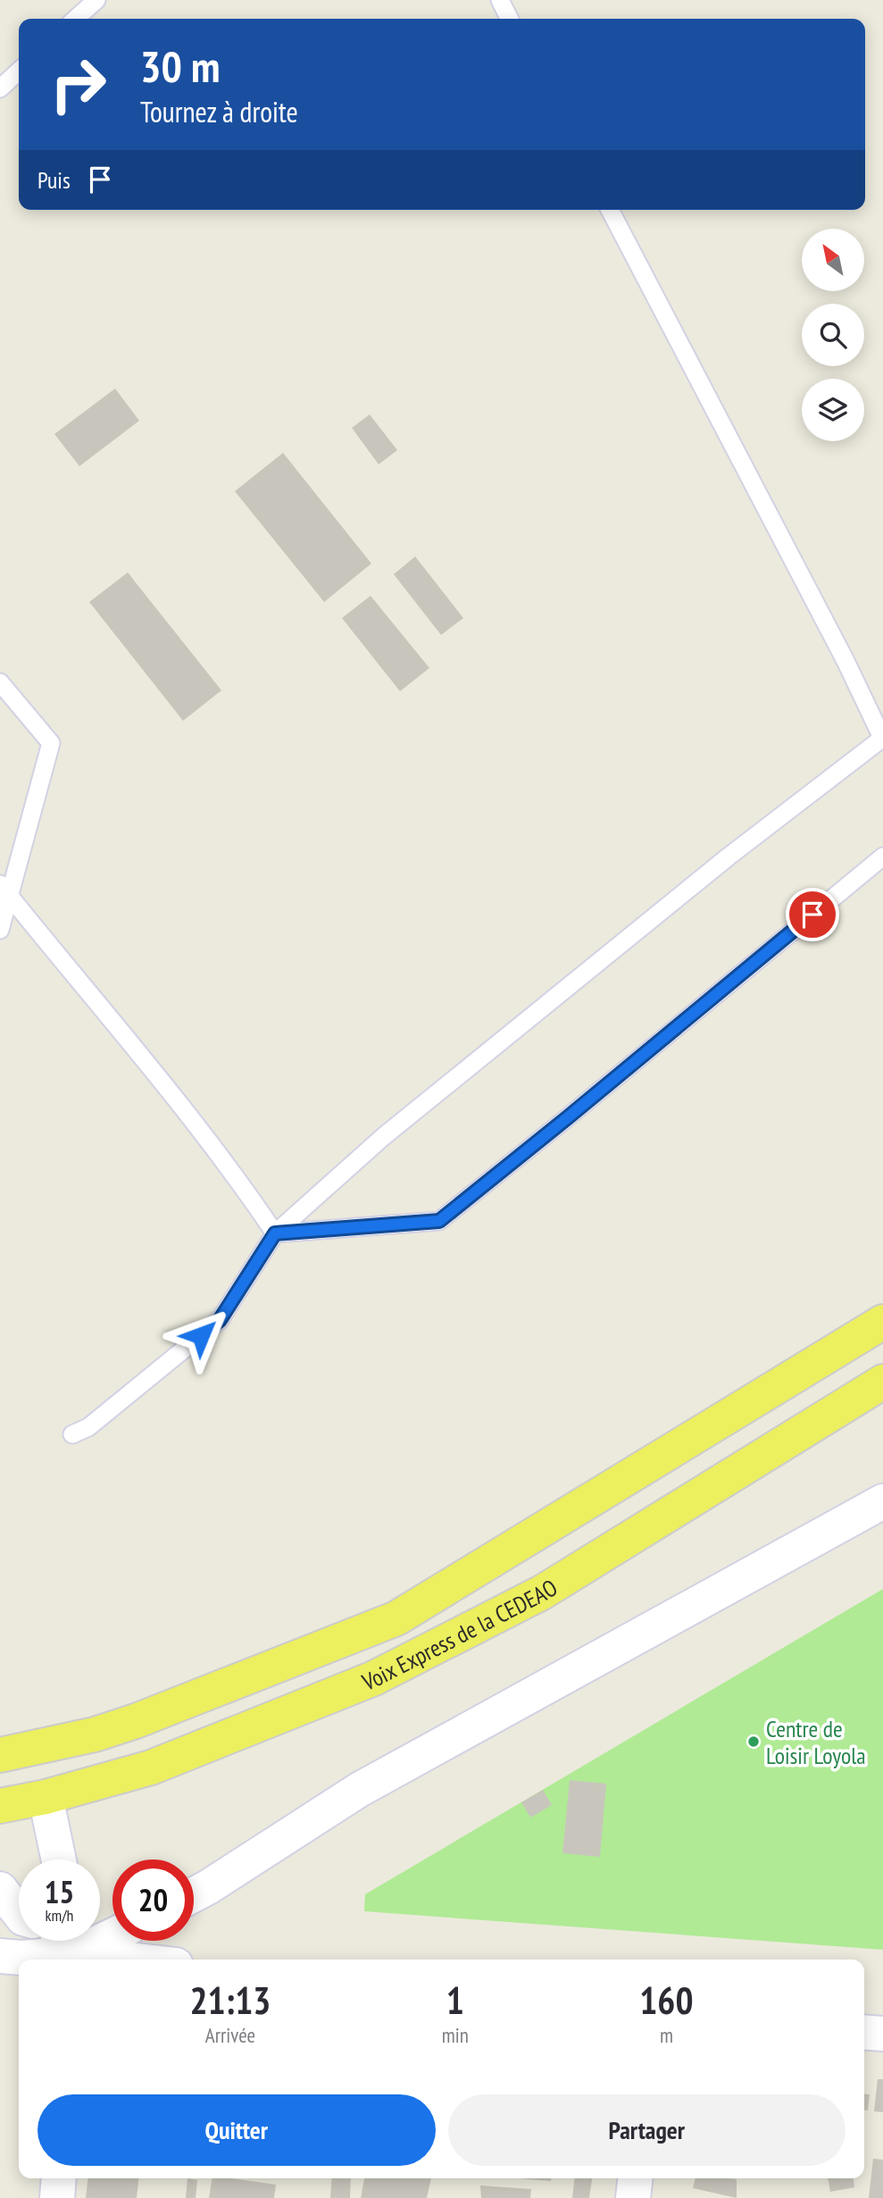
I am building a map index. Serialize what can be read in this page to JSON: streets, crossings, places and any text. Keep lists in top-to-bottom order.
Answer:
{
  "streets": {
    "main road": ["Voix Express de la CEDEAO"]
  },
  "places": ["Centre de Loisir Loyola"],
  "north": "top left",
  "page": {
    "turn": ["30 m", "Tournez à droite"],
    "then": "Puis",
    "speed": "15 km/h",
    "limit": "20",
    "eta": [
      "21:13",
      "Arrivée",
      "1",
      "min",
      "160",
      "m"
    ],
    "buttons": ["Quitter", "Partager"]
  }
}
